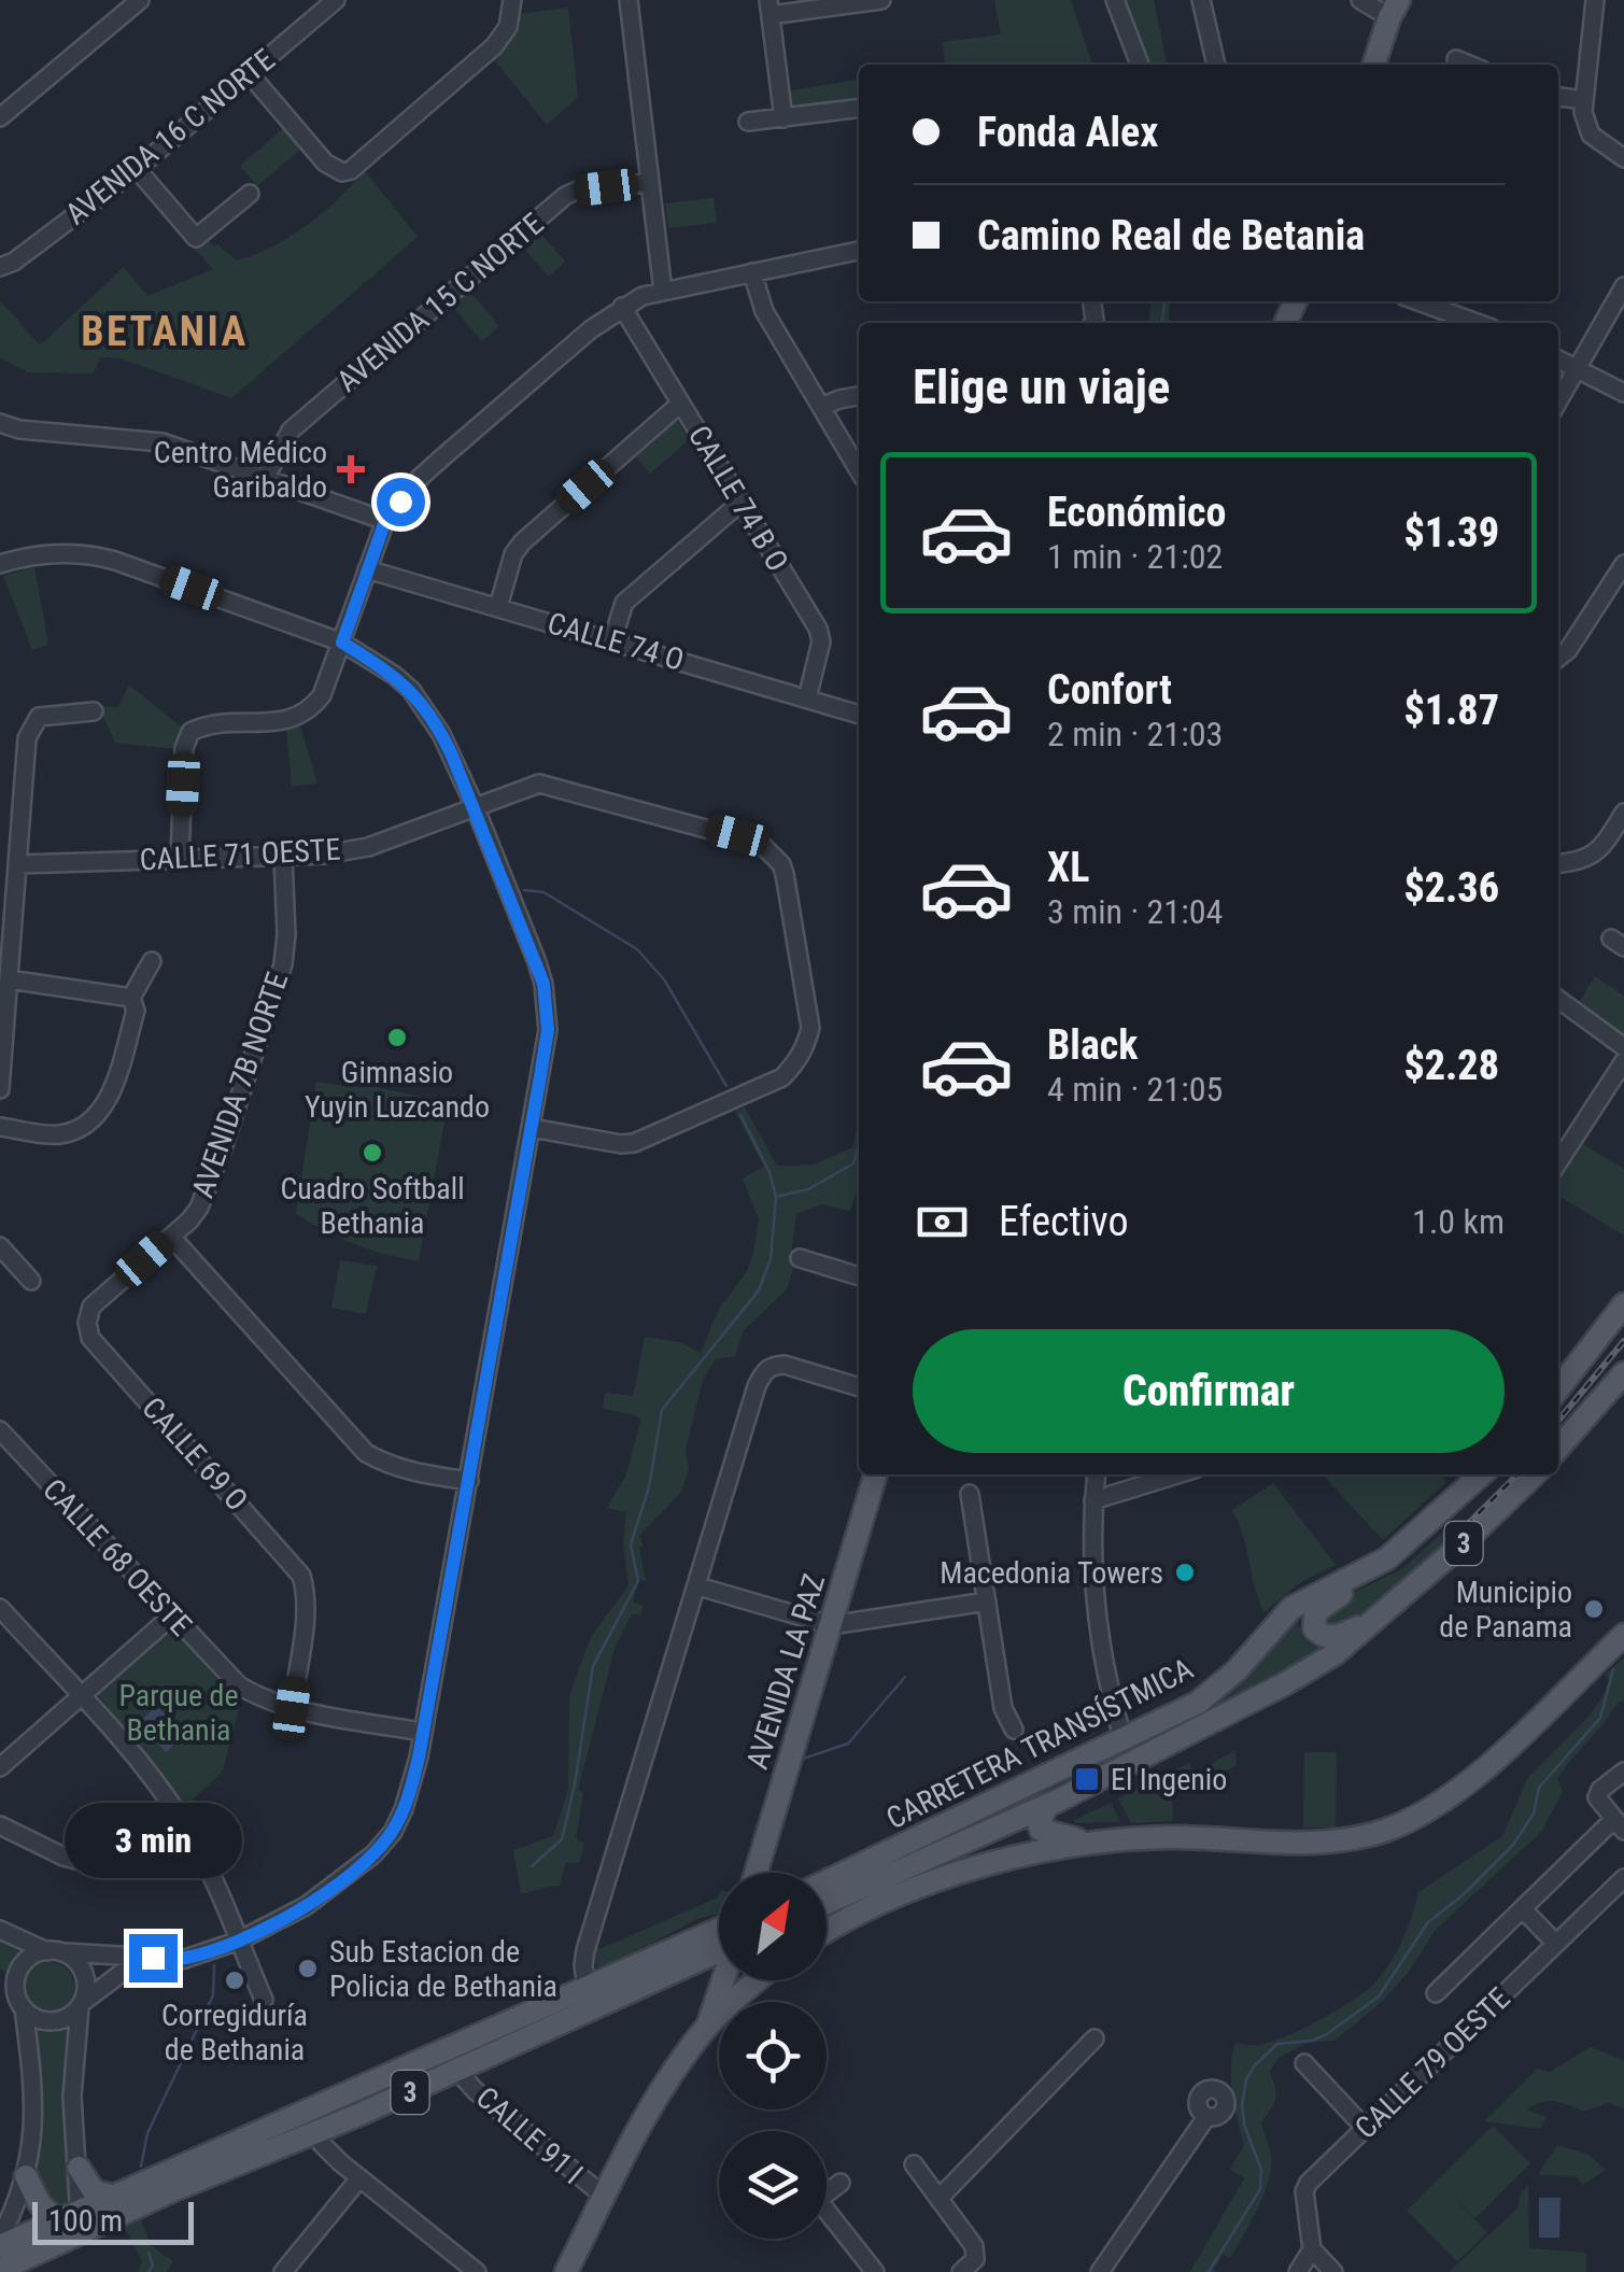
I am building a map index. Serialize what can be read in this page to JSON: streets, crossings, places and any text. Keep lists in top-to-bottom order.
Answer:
{
  "streets": {
    "main road": ["3", "AVENIDA LA PAZ", "CARRETERA TRANSÍSTMICA"],
    "street": [
      "AVENIDA 16 C NORTE",
      "AVENIDA 15 C NORTE",
      "CALLE 74 B O",
      "CALLE 74 O",
      "CALLE 71 OESTE",
      "AVENIDA 7B NORTE",
      "CALLE 69 O",
      "CALLE 68 OESTE",
      "CALLE 79 OESTE",
      "CALLE 91 I"
    ]
  },
  "crossings": [
    ["CALLE 74 B O", "CALLE 74 O"],
    ["CALLE 71 OESTE", "AVENIDA 7B NORTE"],
    ["AVENIDA 7B NORTE", "CALLE 69 O"],
    ["CALLE 69 O", "CALLE 68 OESTE"],
    ["3", "CALLE 91 I"]
  ],
  "districts": ["BETANIA"],
  "parks": ["Parque de Bethania"],
  "places": {
    "health": ["Centro Médico Garibaldo"],
    "other": [
      "Gimnasio Yuyin Luzcando",
      "Cuadro Softball Bethania",
      "Macedonia Towers",
      "Municipio de Panama",
      "Sub Estacion de Policia de Bethania",
      "Corregiduría de Bethania"
    ],
    "transit": ["El Ingenio"]
  },
  "scale_bar": "100 m",
  "north": "top right",
  "page": {
    "banner": ["Fonda Alex", "Camino Real de Betania"],
    "heading": "Elige un viaje",
    "list": [
      {
        "name": "Económico",
        "note": "1 min · 21:02",
        "value": "$1.39"
      },
      {
        "name": "Confort",
        "note": "2 min · 21:03",
        "value": "$1.87"
      },
      {
        "name": "XL",
        "note": "3 min · 21:04",
        "value": "$2.36"
      },
      {
        "name": "Black",
        "note": "4 min · 21:05",
        "value": "$2.28"
      }
    ],
    "pay": ["Efectivo", "1.0 km"],
    "buttons": "Confirmar",
    "bubble": "3 min",
    "scale": "100 m"
  }
}
